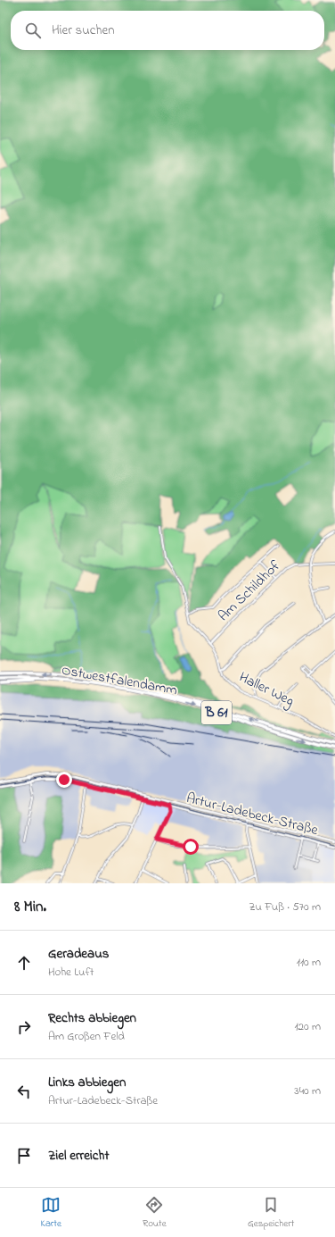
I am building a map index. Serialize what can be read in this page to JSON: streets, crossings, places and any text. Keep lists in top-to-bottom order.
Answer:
{
  "streets": {
    "highway": ["Ostwestfalendamm", "B 61"],
    "street": ["Am Schildhof", "Haller Weg", "Artur-Ladebeck-Straße"]
  },
  "crossings": [
    ["Am Schildhof", "Haller Weg"],
    ["Ostwestfalendamm", "B 61"]
  ],
  "page": {
    "search": "Hier suchen",
    "heading": ["8 Min.", "Zu Fuß · 570 m"],
    "list": [
      ["Geradeaus", "Hohe Luft", "110 m"],
      ["Rechts abbiegen", "Am Großen Feld", "120 m"],
      ["Links abbiegen", "Artur-Ladebeck-Straße", "340 m"],
      "Ziel erreicht"
    ],
    "nav": ["Karte", "Route", "Gespeichert"]
  }
}
